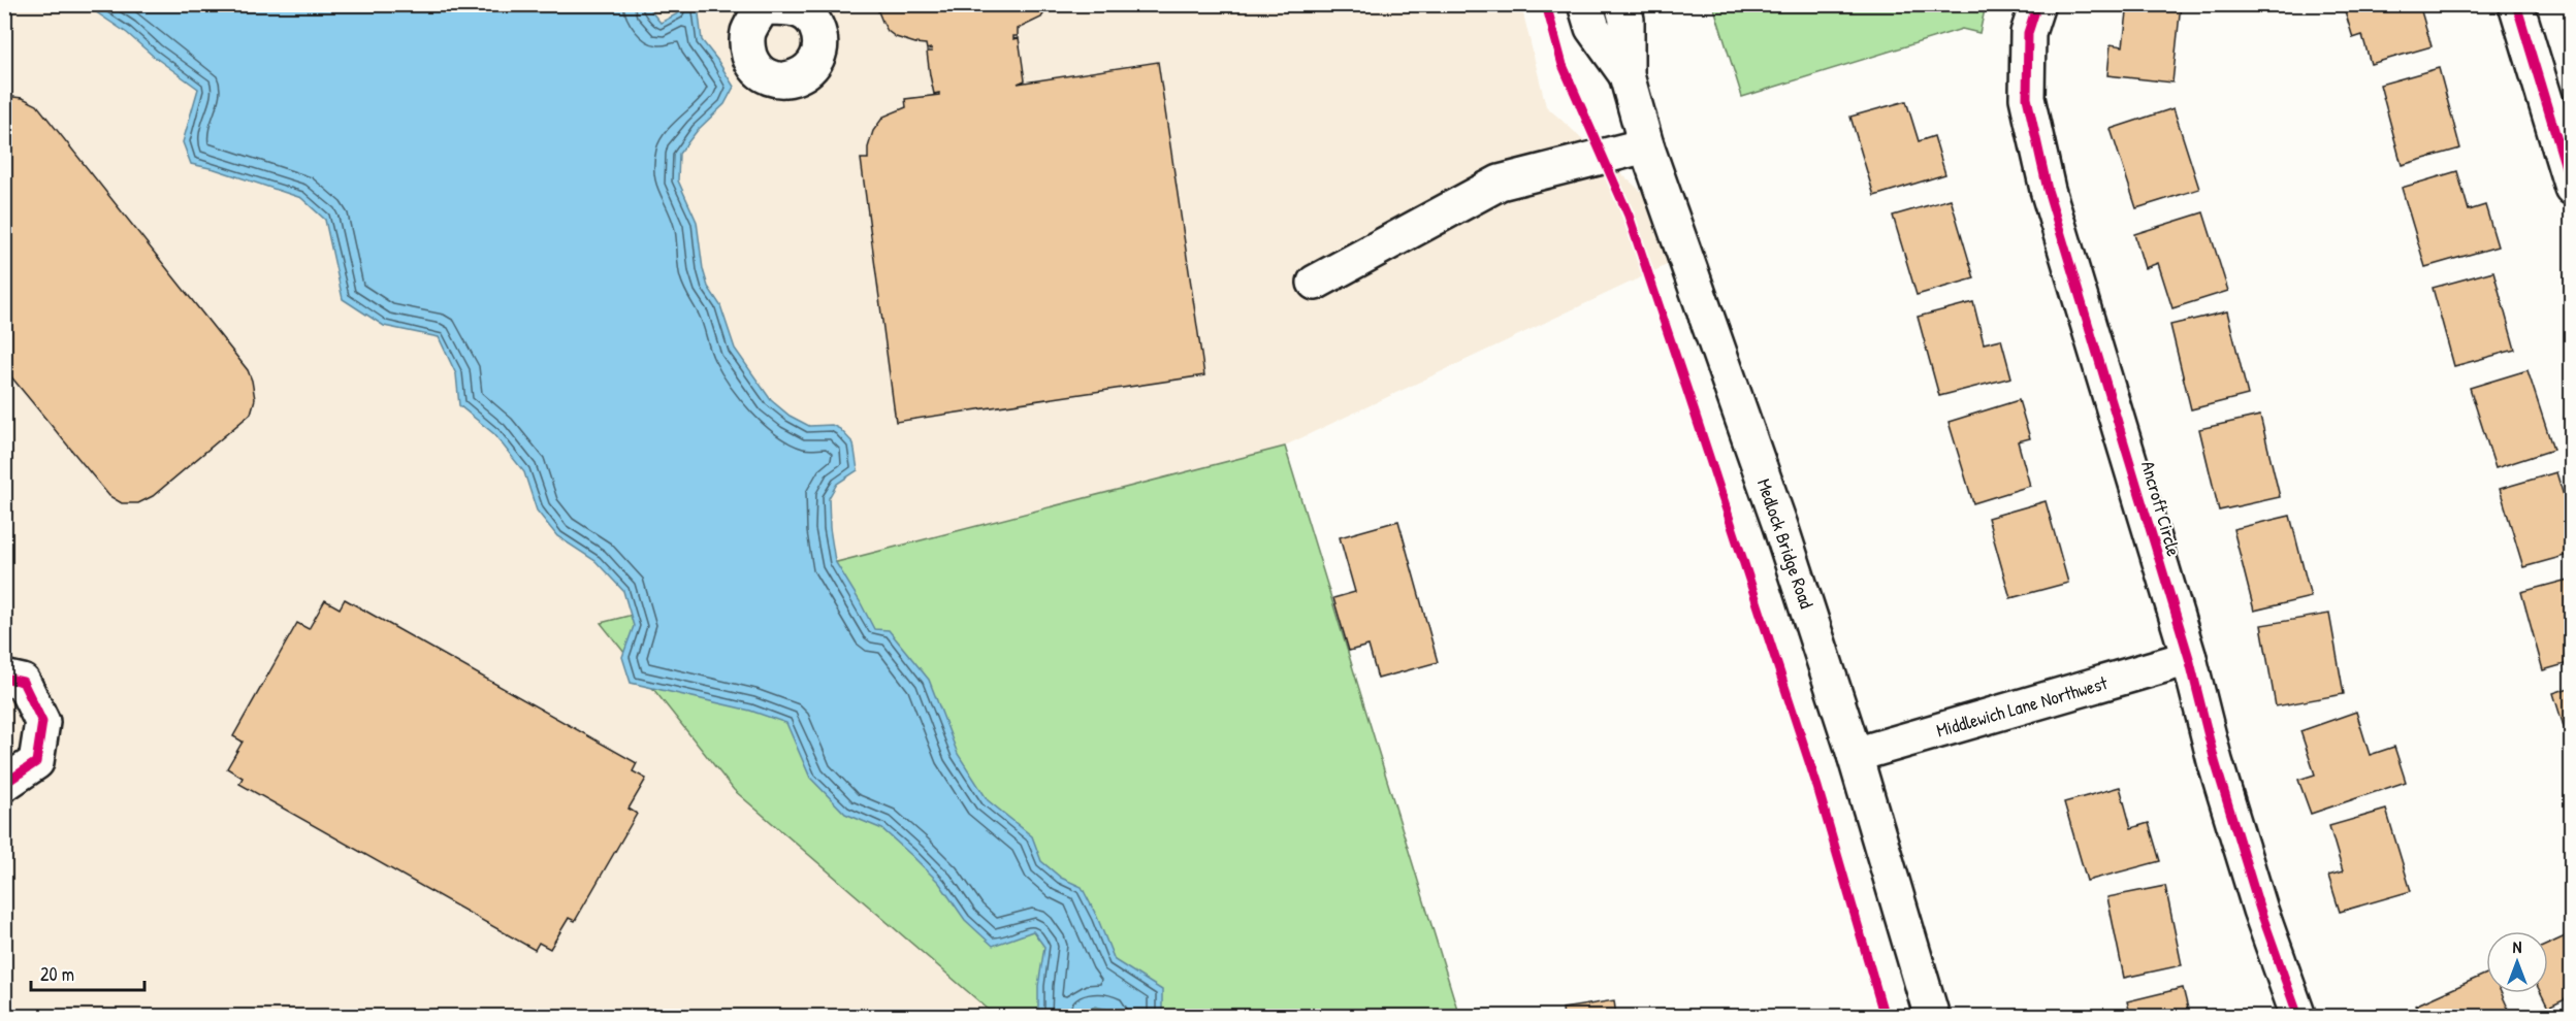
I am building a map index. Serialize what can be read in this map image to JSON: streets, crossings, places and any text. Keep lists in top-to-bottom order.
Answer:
{
  "streets": {
    "street": ["Ancroft Circle", "Medlock Bridge Road", "Middlewich Lane Northwest"]
  },
  "crossings": [
    ["Ancroft Circle", "Middlewich Lane Northwest"],
    ["Medlock Bridge Road", "Middlewich Lane Northwest"]
  ],
  "scale_bar": "20 m",
  "north": "top"
}
